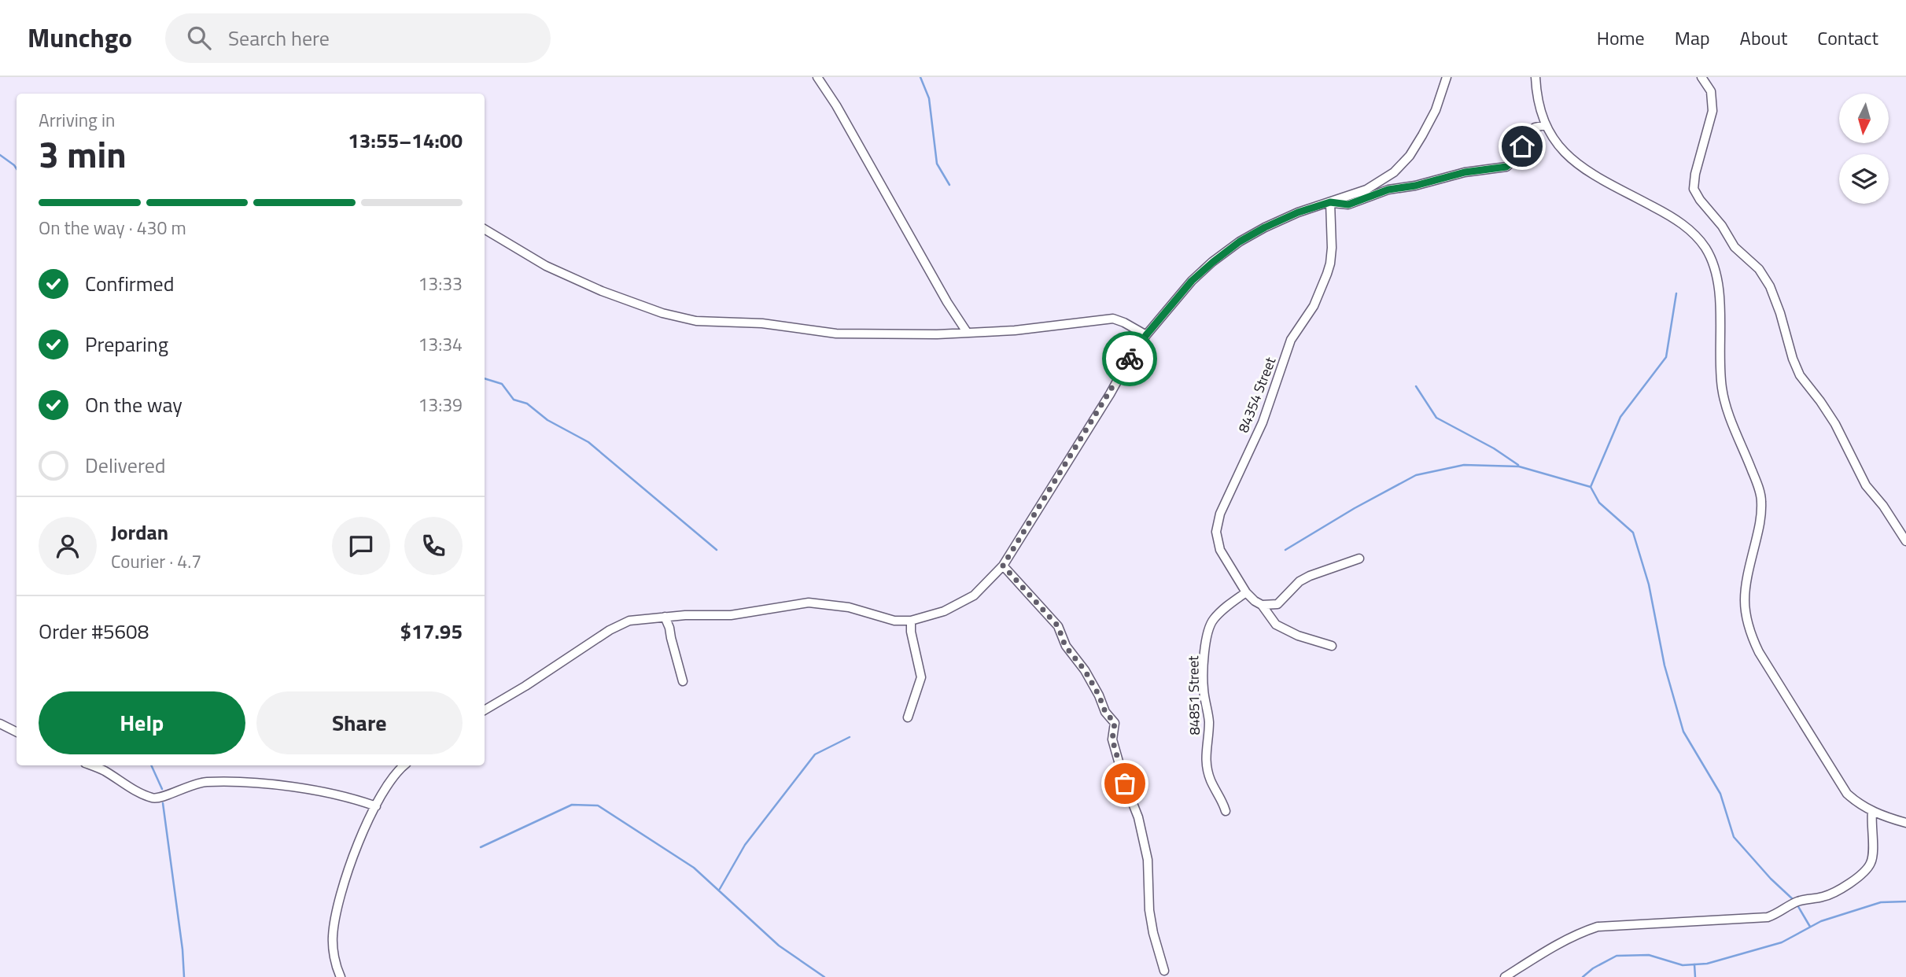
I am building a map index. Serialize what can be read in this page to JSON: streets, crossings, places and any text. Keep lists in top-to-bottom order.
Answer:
{
  "streets": {
    "street": ["84354 Street", "84851 Street"]
  },
  "crossings": [
    ["84354 Street", "84851 Street"]
  ],
  "north": "bottom",
  "page": {
    "header": "Munchgo",
    "search": "Search here",
    "nav": [
      "Home",
      "Map",
      "About",
      "Contact"
    ],
    "heading": ["3 min", "Arriving in", "13:55–14:00"],
    "panel": [
      "Jordan",
      "Courier · 4.7",
      "Order #5608",
      "$17.95"
    ],
    "bar": "On the way · 430 m",
    "list": [
      ["Confirmed", "13:33"],
      ["Preparing", "13:34"],
      ["On the way", "13:39"],
      "Delivered"
    ],
    "buttons": ["Help", "Share"]
  }
}
